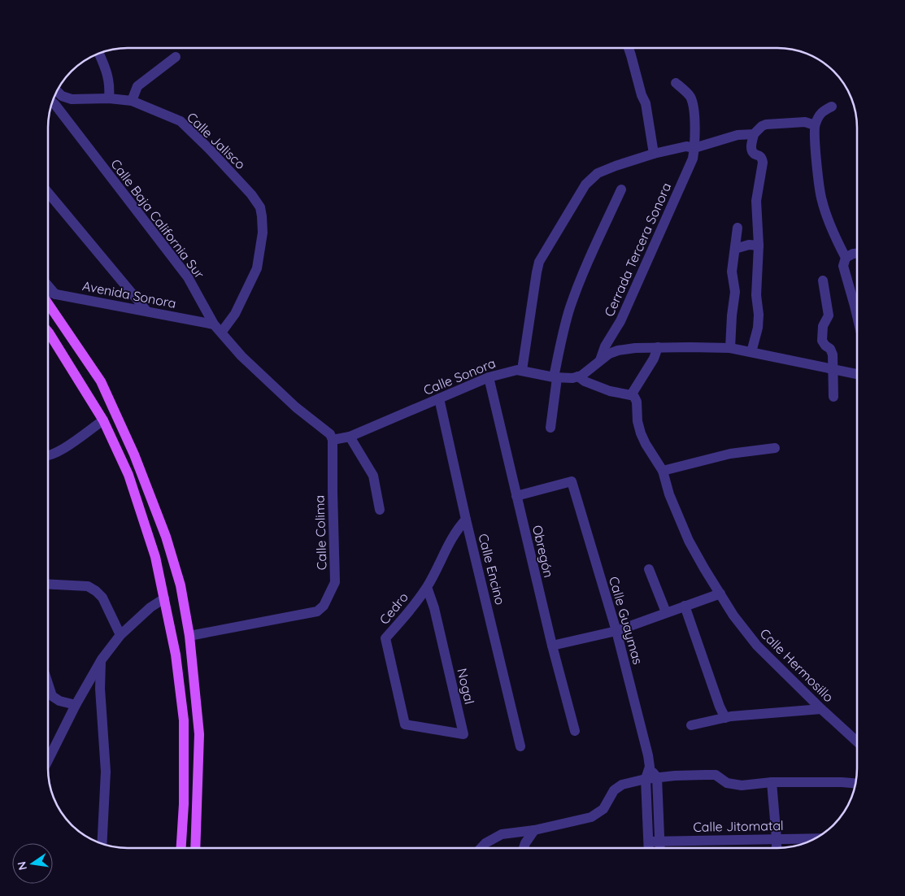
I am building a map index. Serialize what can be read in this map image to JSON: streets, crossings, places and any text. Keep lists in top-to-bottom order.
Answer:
{
  "streets": {
    "street": [
      "Calle Jalisco",
      "Calle Baja California Sur",
      "Cerrada Tercera Sonora",
      "Avenida Sonora",
      "Calle Sonora",
      "Calle Colima",
      "Obregón",
      "Calle Encino",
      "Cedro",
      "Calle Guaymas",
      "Calle Hermosillo",
      "Nogal",
      "Calle Jitomatal"
    ]
  },
  "crossings": [
    ["Calle Jalisco", "Calle Baja California Sur"],
    ["Calle Baja California Sur", "Avenida Sonora"],
    ["Calle Baja California Sur", "Calle Sonora"],
    ["Calle Baja California Sur", "Calle Colima"],
    ["Calle Sonora", "Calle Colima"],
    ["Calle Sonora", "Obregón"],
    ["Calle Sonora", "Calle Encino"],
    ["Obregón", "Calle Guaymas"],
    ["Calle Encino", "Cedro"],
    ["Cedro", "Nogal"]
  ],
  "north": "left"
}
